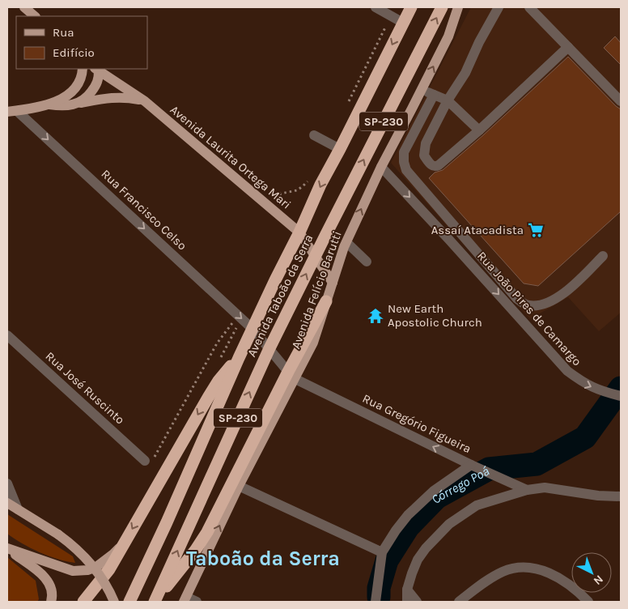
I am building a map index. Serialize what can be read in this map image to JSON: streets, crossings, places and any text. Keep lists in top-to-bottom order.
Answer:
{
  "streets": {
    "highway": ["SP-230", "Avenida Taboão da Serra"],
    "main road": ["Avenida Laurita Ortega Mari", "Avenida Felício Barutti"],
    "street": [
      "Rua Francisco Celso",
      "Rua João Pires de Camargo",
      "Rua José Ruscinto",
      "Rua Gregório Figueira"
    ]
  },
  "crossings": [
    ["Avenida Laurita Ortega Mari", "Avenida Felício Barutti"],
    ["Avenida Laurita Ortega Mari", "Avenida Taboão da Serra"],
    ["Rua Francisco Celso", "Avenida Taboão da Serra"],
    ["Rua Francisco Celso", "Rua Gregório Figueira"],
    ["Avenida Felício Barutti", "Rua João Pires de Camargo"]
  ],
  "one_way": [
    "Rua Francisco Celso",
    "Avenida Felício Barutti",
    "Rua João Pires de Camargo",
    "Rua Gregório Figueira"
  ],
  "districts": ["Taboão da Serra"],
  "water": ["Córrego Poá"],
  "places": {
    "supermarket": ["Assaí Atacadista"],
    "temple": ["New Earth Apostolic Church"]
  },
  "legend": ["Rua", "Edifício"],
  "north": "bottom right"
}
